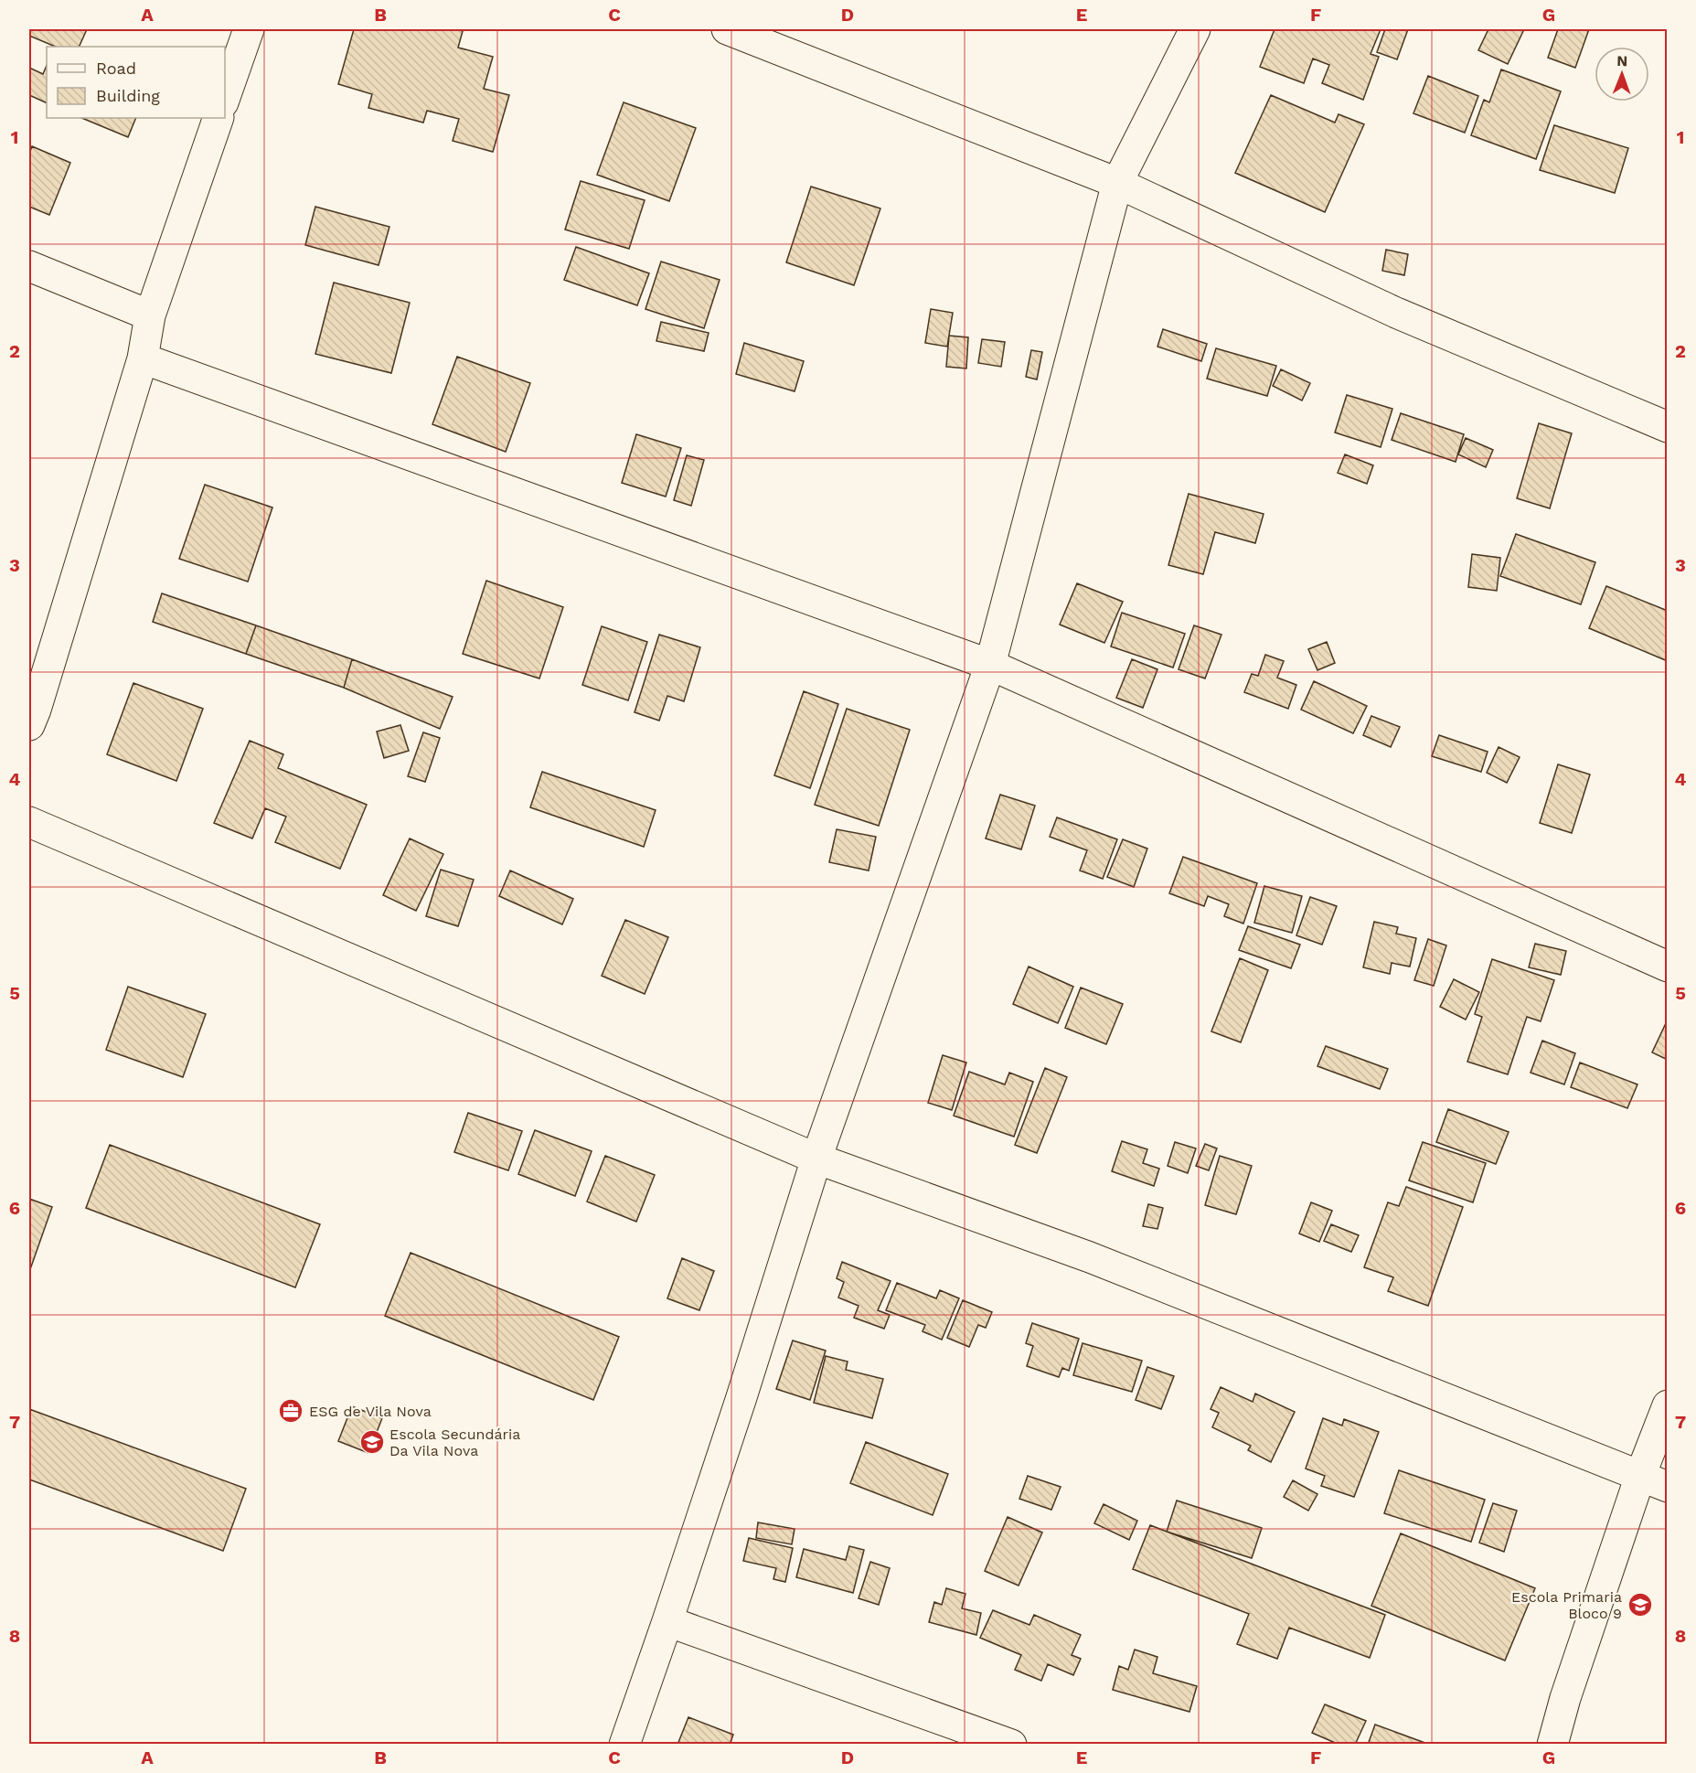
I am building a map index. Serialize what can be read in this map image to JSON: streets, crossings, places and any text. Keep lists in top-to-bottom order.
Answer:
{
  "places": {
    "office": ["ESG de Vila Nova"],
    "school or university": ["Escola Secundária Da Vila Nova", "Escola Primaria Bloco 9"]
  },
  "legend": ["Road", "Building"],
  "north": "top",
  "grid": {
    "columns": [
      "A",
      "B",
      "C",
      "D",
      "E",
      "F",
      "G"
    ],
    "rows": [
      "1",
      "2",
      "3",
      "4",
      "5",
      "6",
      "7",
      "8"
    ]
  }
}
